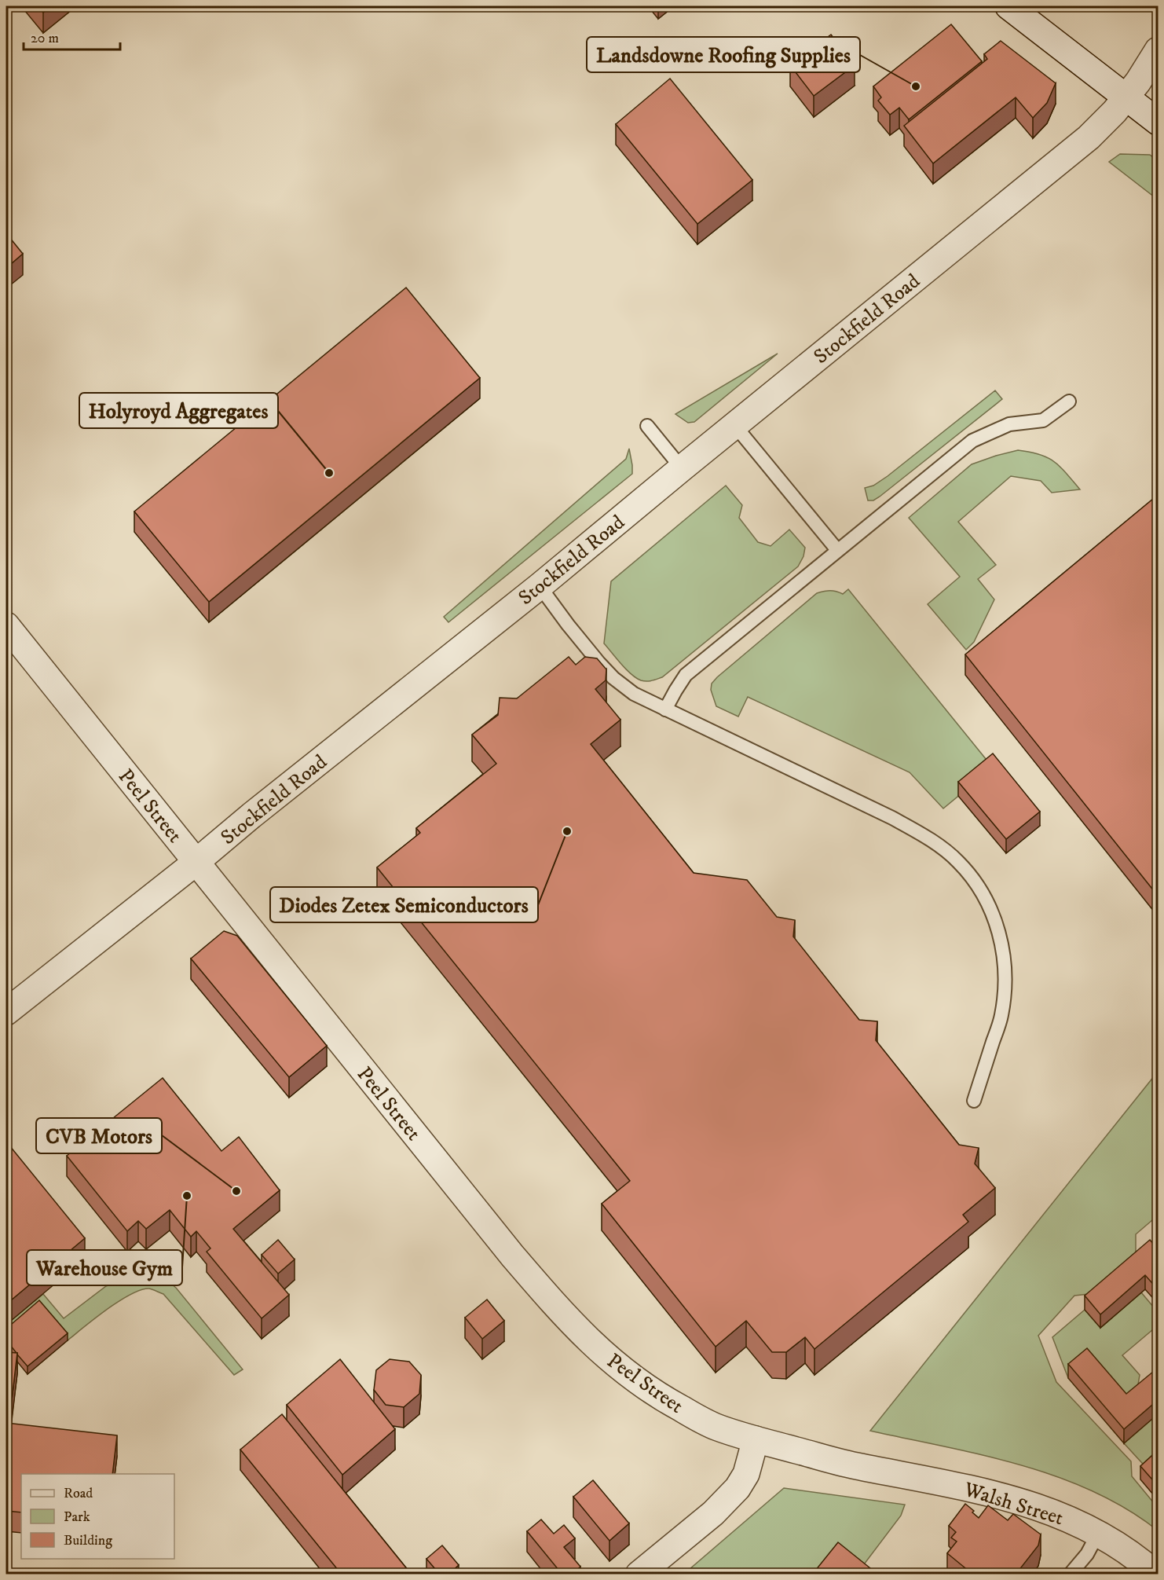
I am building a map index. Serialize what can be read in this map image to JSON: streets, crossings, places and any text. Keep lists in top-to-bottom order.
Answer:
{
  "streets": {
    "street": ["Stockfield Road", "Peel Street", "Walsh Street"]
  },
  "crossings": [
    ["Stockfield Road", "Peel Street"],
    ["Peel Street", "Walsh Street"]
  ],
  "places": [
    "Landsdowne Roofing Supplies",
    "Holyroyd Aggregates",
    "Diodes Zetex Semiconductors",
    "CVB Motors",
    "Warehouse Gym"
  ],
  "legend": ["Road", "Park", "Building"],
  "scale_bar": "20 m"
}
